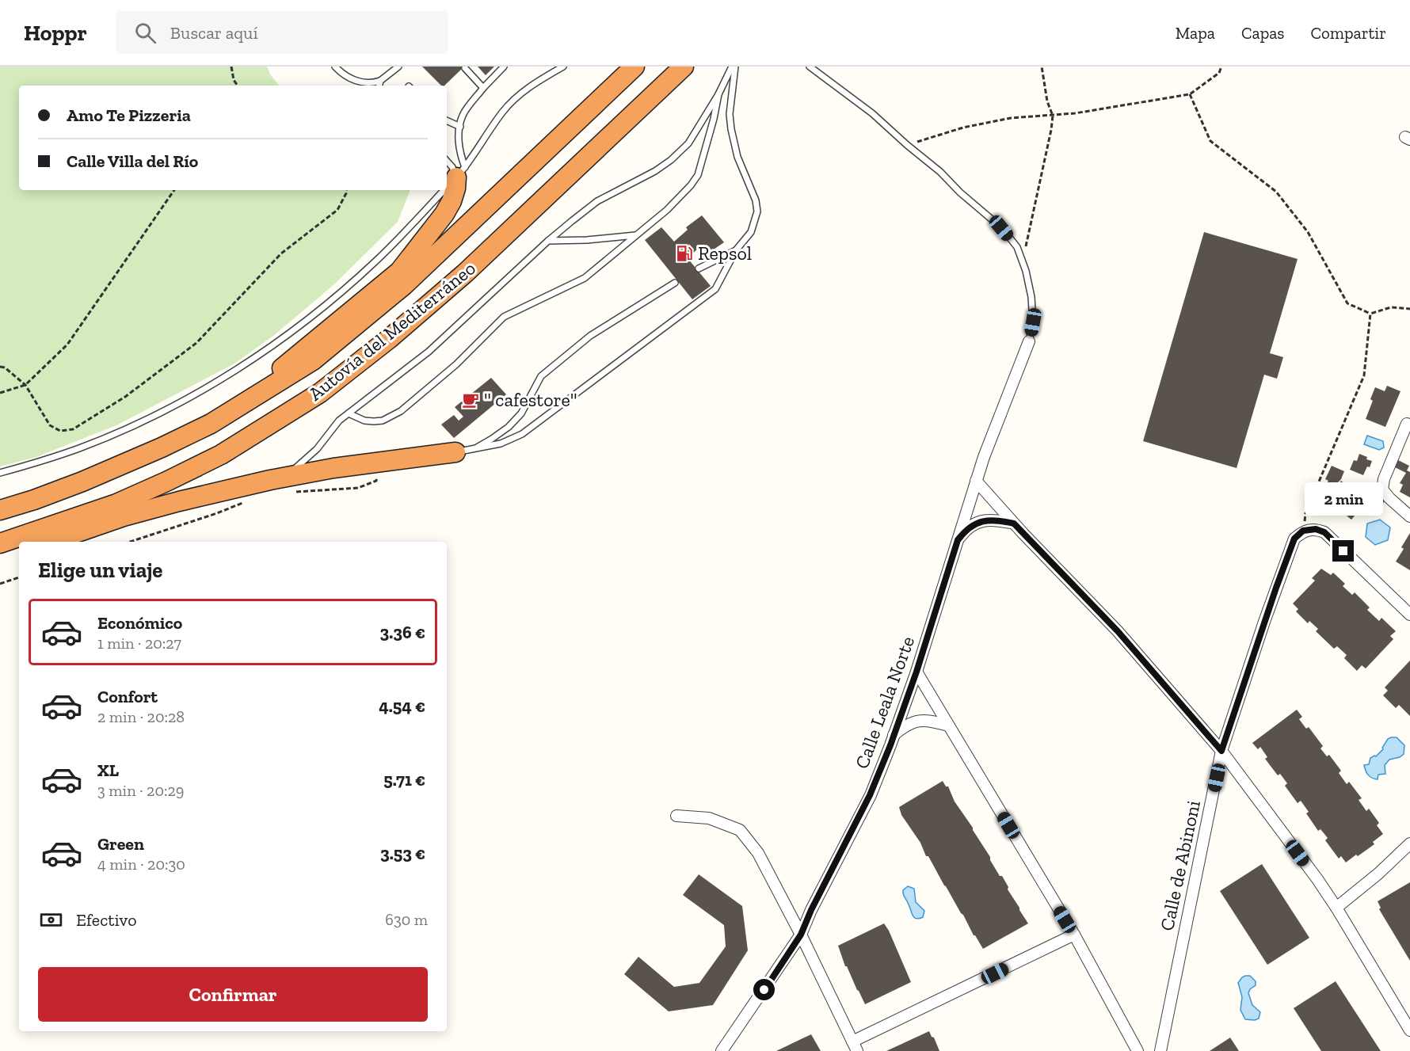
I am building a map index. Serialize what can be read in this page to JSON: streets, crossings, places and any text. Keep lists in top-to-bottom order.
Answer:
{
  "streets": {
    "highway": ["Autovía del Mediterráneo"],
    "street": ["Calle Leala Norte", "Calle de Abinoni"]
  },
  "places": {
    "fuel station": ["Repsol"],
    "cafe": ["\" cafestore\""]
  },
  "page": {
    "header": "Hoppr",
    "search": "Buscar aquí",
    "nav": ["Mapa", "Capas", "Compartir"],
    "banner": ["Amo Te Pizzeria", "Calle Villa del Río"],
    "bubble": "2 min",
    "heading": "Elige un viaje",
    "list": [
      {
        "name": "Económico",
        "note": "1 min · 20:27",
        "value": "3.36 €"
      },
      {
        "name": "Confort",
        "note": "2 min · 20:28",
        "value": "4.54 €"
      },
      {
        "name": "XL",
        "note": "3 min · 20:29",
        "value": "5.71 €"
      },
      {
        "name": "Green",
        "note": "4 min · 20:30",
        "value": "3.53 €"
      }
    ],
    "pay": ["Efectivo", "630 m"],
    "buttons": "Confirmar"
  }
}
